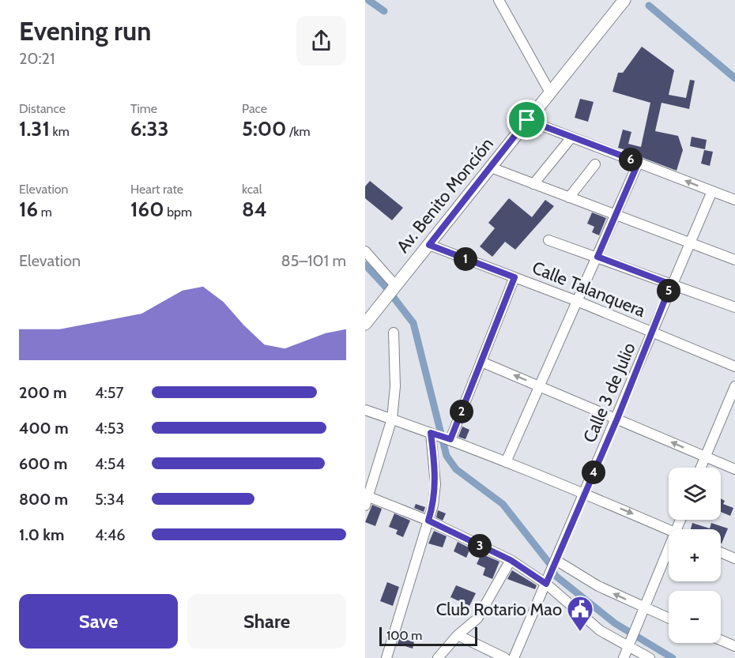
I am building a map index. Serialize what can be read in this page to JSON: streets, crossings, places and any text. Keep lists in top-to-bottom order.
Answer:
{
  "streets": {
    "main road": ["Av. Benito Monción"],
    "street": ["Calle Talanquera", "Calle 3 de Julio"]
  },
  "crossings": [
    ["Av. Benito Monción", "Calle Talanquera"],
    ["Calle Talanquera", "Calle 3 de Julio"]
  ],
  "places": {
    "public building": ["Club Rotario Mao"]
  },
  "scale_bar": "100 m",
  "page": {
    "heading": ["Evening run", "20:21"],
    "stats": [
      ["Distance", "1.31 km"],
      ["Time", "6:33"],
      ["Pace", "5:00 /km"],
      ["Elevation", "16 m"],
      ["Heart rate", "160 bpm"],
      ["kcal", "84"]
    ],
    "pins": [
      "6",
      "1",
      "5",
      "2",
      "4",
      "3"
    ],
    "chart": ["Elevation", "85–101 m"],
    "list": [
      {
        "name": "200 m",
        "note": "4:57"
      },
      {
        "name": "400 m",
        "note": "4:53"
      },
      {
        "name": "600 m",
        "note": "4:54"
      },
      {
        "name": "800 m",
        "note": "5:34"
      },
      {
        "name": "1.0 km",
        "note": "4:46"
      }
    ],
    "map_buttons": ["+", "−"],
    "buttons": ["Save", "Share"],
    "scale": "100 m"
  }
}
